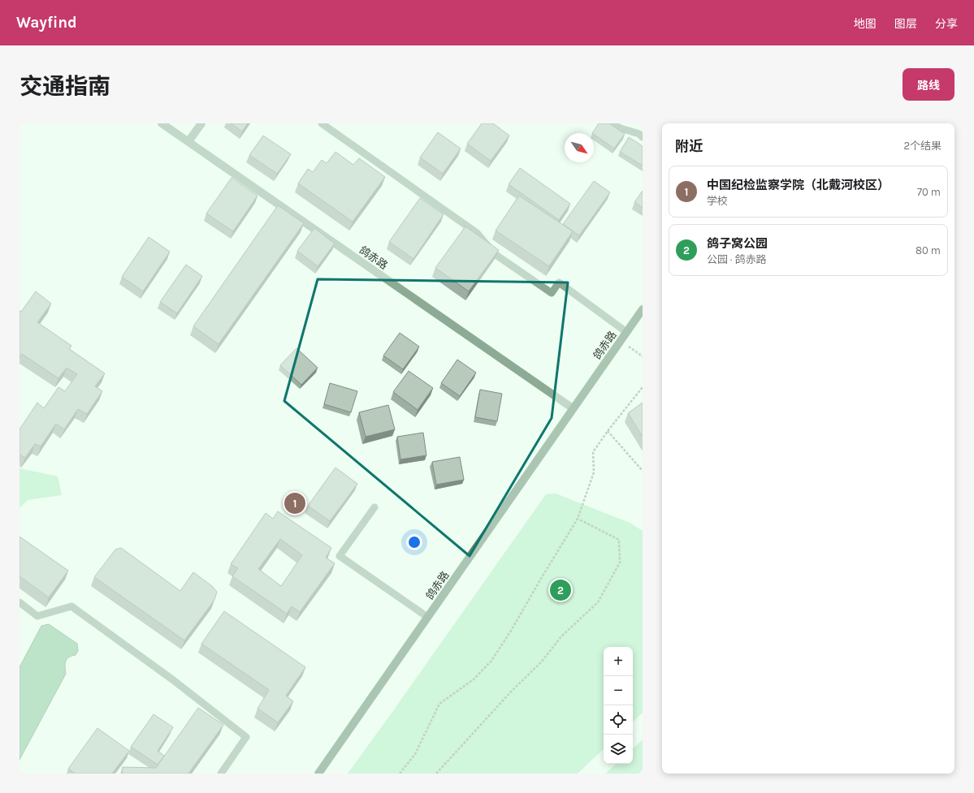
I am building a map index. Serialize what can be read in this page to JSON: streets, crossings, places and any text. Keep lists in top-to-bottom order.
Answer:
{
  "streets": {
    "main road": ["鸽赤路"]
  },
  "north": "bottom right",
  "page": {
    "header": "Wayfind",
    "nav": ["地图", "图层", "分享"],
    "title": "交通指南",
    "buttons": "路线",
    "heading": ["附近", "2个结果"],
    "list": [
      {
        "mark": "1",
        "name": "中国纪检监察学院（北戴河校区）",
        "note": "学校",
        "value": "70 m"
      },
      {
        "mark": "2",
        "name": "鸽子窝公园",
        "note": "公园 · 鸽赤路",
        "value": "80 m"
      }
    ],
    "pins": ["1", "2"],
    "map_buttons": ["+", "−"]
  }
}
